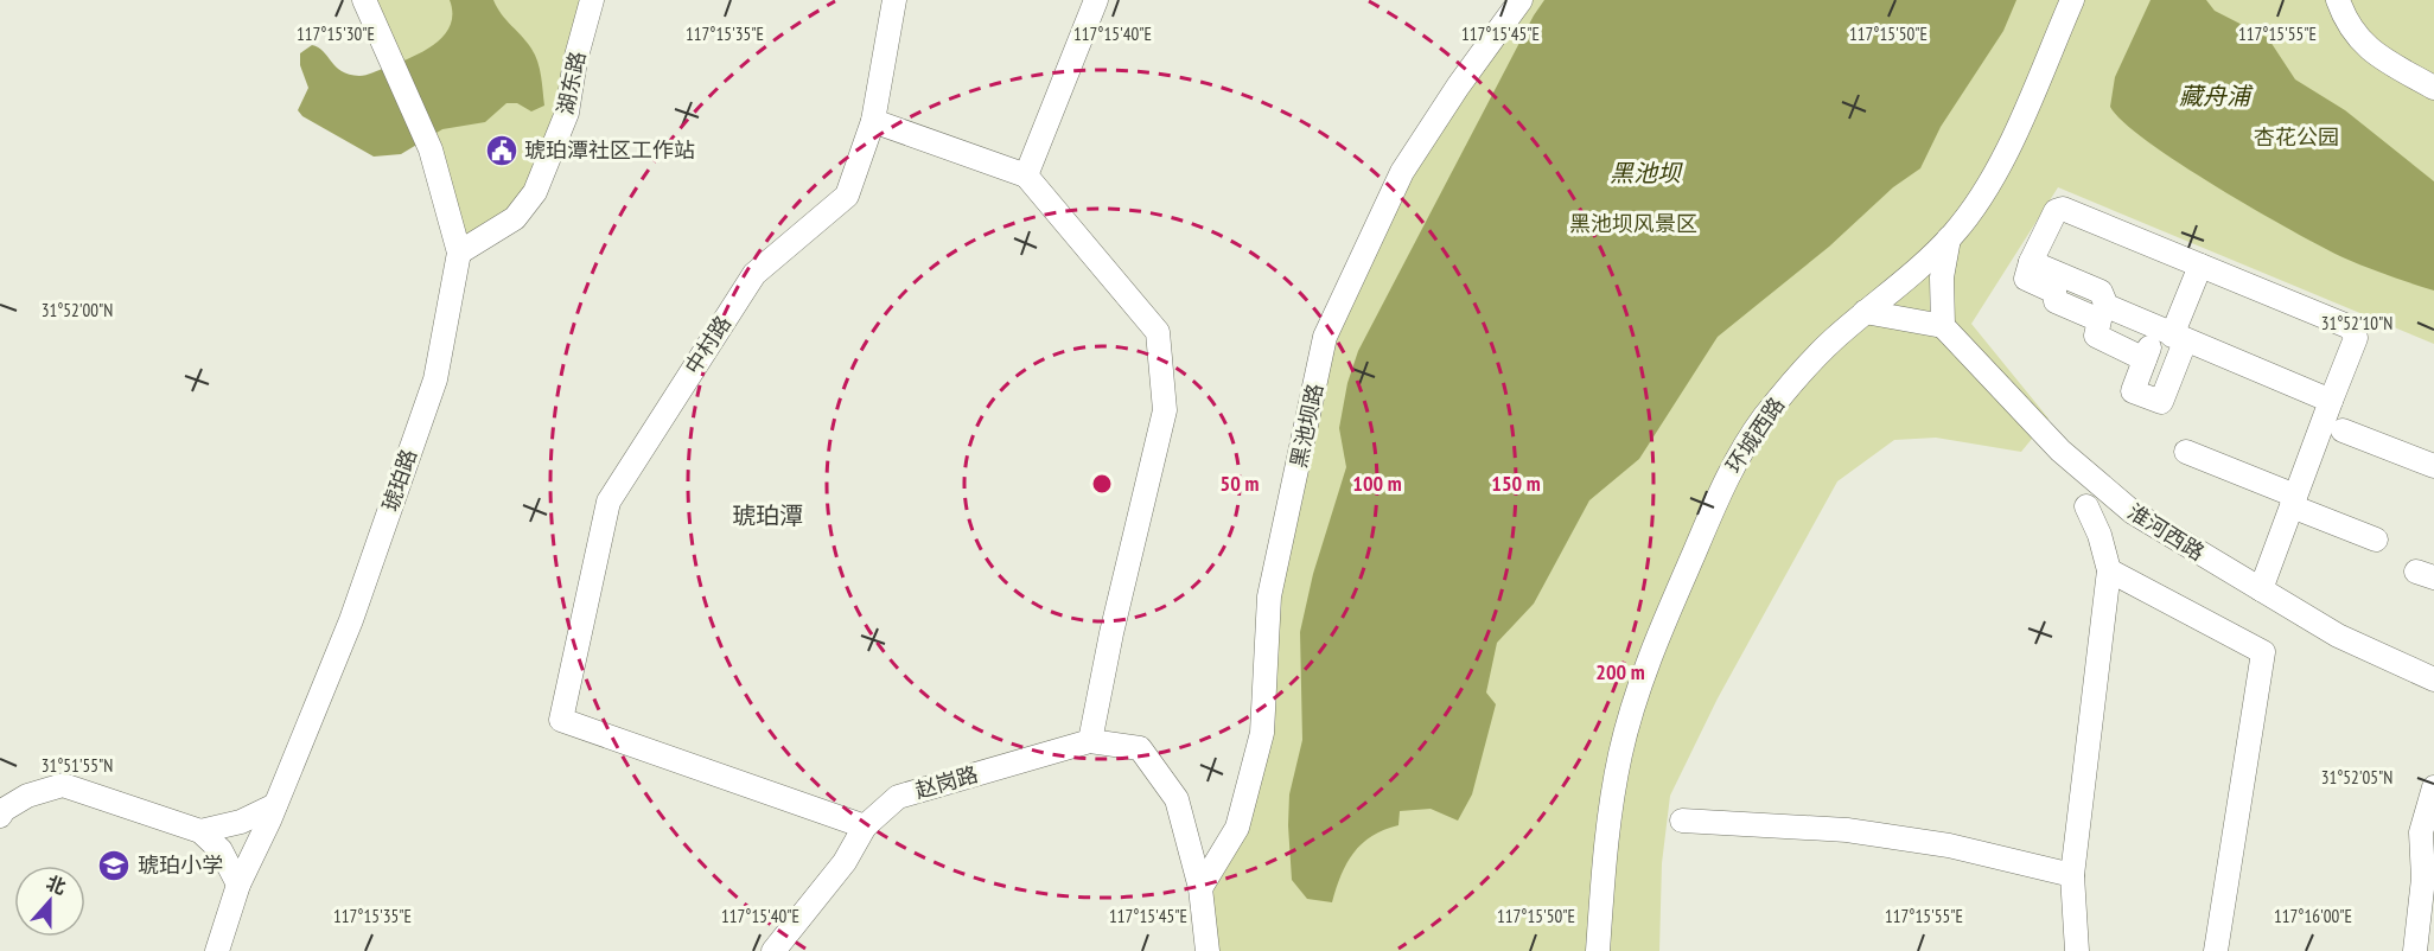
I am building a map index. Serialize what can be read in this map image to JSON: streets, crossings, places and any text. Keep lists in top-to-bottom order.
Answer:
{
  "streets": {
    "street": [
      "湖东路",
      "中村路",
      "黑池坝路",
      "环城西路",
      "琥珀路",
      "淮河西路",
      "赵岗路"
    ]
  },
  "crossings": [
    ["湖东路", "琥珀路"],
    ["中村路", "赵岗路"],
    ["黑池坝路", "赵岗路"]
  ],
  "districts": ["琥珀潭"],
  "water": ["藏舟浦", "黑池坝"],
  "parks": ["杏花公园", "黑池坝风景区"],
  "places": {
    "public building": ["琥珀潭社区工作站"],
    "school or university": ["琥珀小学"]
  },
  "north": "top",
  "coordinates": [
    "117°15'30\"E",
    "117°15'35\"E",
    "117°15'40\"E",
    "117°15'45\"E",
    "117°15'50\"E",
    "117°15'55\"E",
    "31°52'00\"N",
    "31°52'10\"N",
    "31°51'55\"N",
    "31°52'05\"N",
    "117°16'00\"E"
  ],
  "rings": [
    "50 m",
    "100 m",
    "150 m",
    "200 m"
  ]
}
